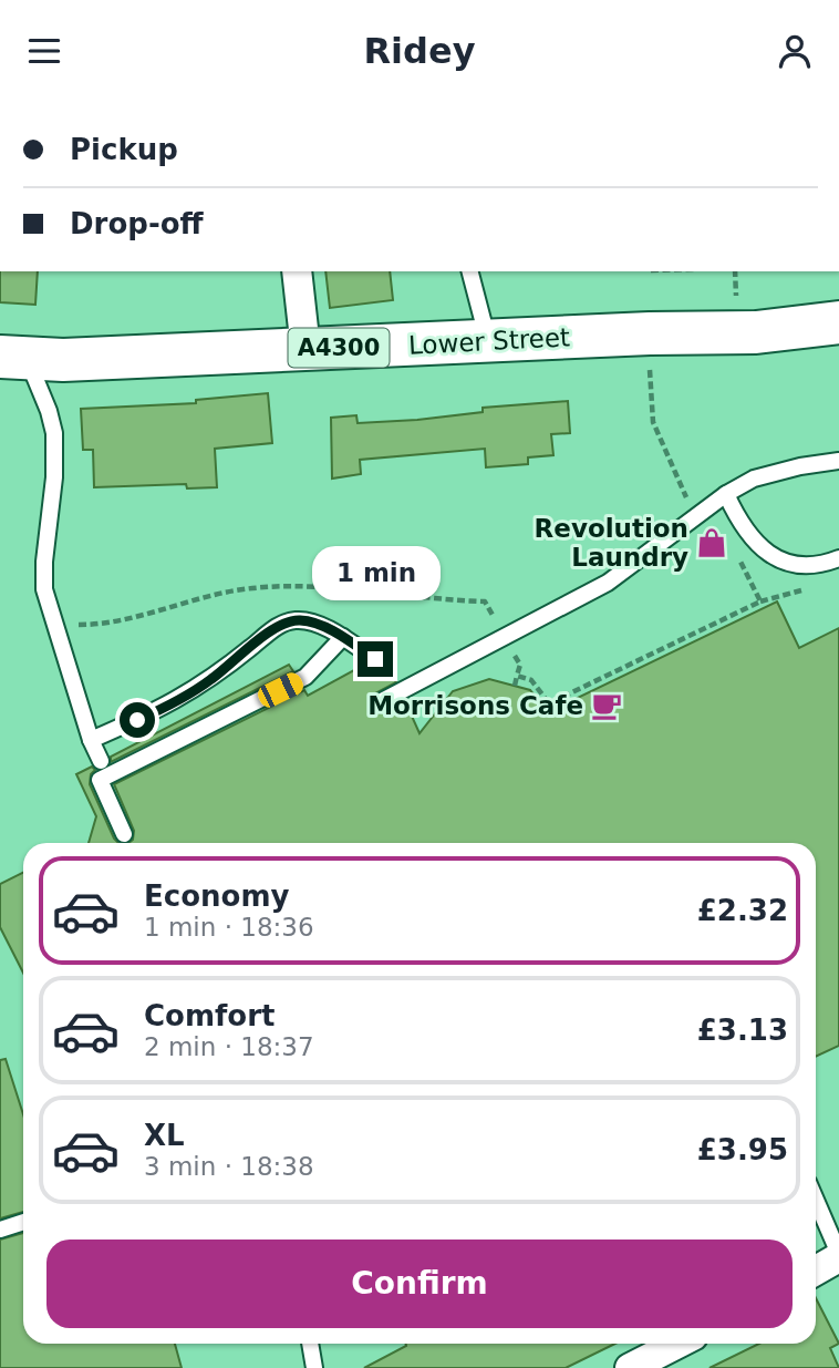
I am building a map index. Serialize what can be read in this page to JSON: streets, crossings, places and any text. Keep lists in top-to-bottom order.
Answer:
{
  "streets": {
    "main road": ["Lower Street", "A4300"]
  },
  "places": {
    "shop": ["Revolution Laundry"],
    "cafe": ["Morrisons Cafe"]
  },
  "page": {
    "header": "Ridey",
    "banner": ["Pickup", "Drop-off"],
    "bubble": "1 min",
    "list": [
      {
        "name": "Economy",
        "note": "1 min · 18:36",
        "value": "£2.32"
      },
      {
        "name": "Comfort",
        "note": "2 min · 18:37",
        "value": "£3.13"
      },
      {
        "name": "XL",
        "note": "3 min · 18:38",
        "value": "£3.95"
      }
    ],
    "buttons": "Confirm"
  }
}
